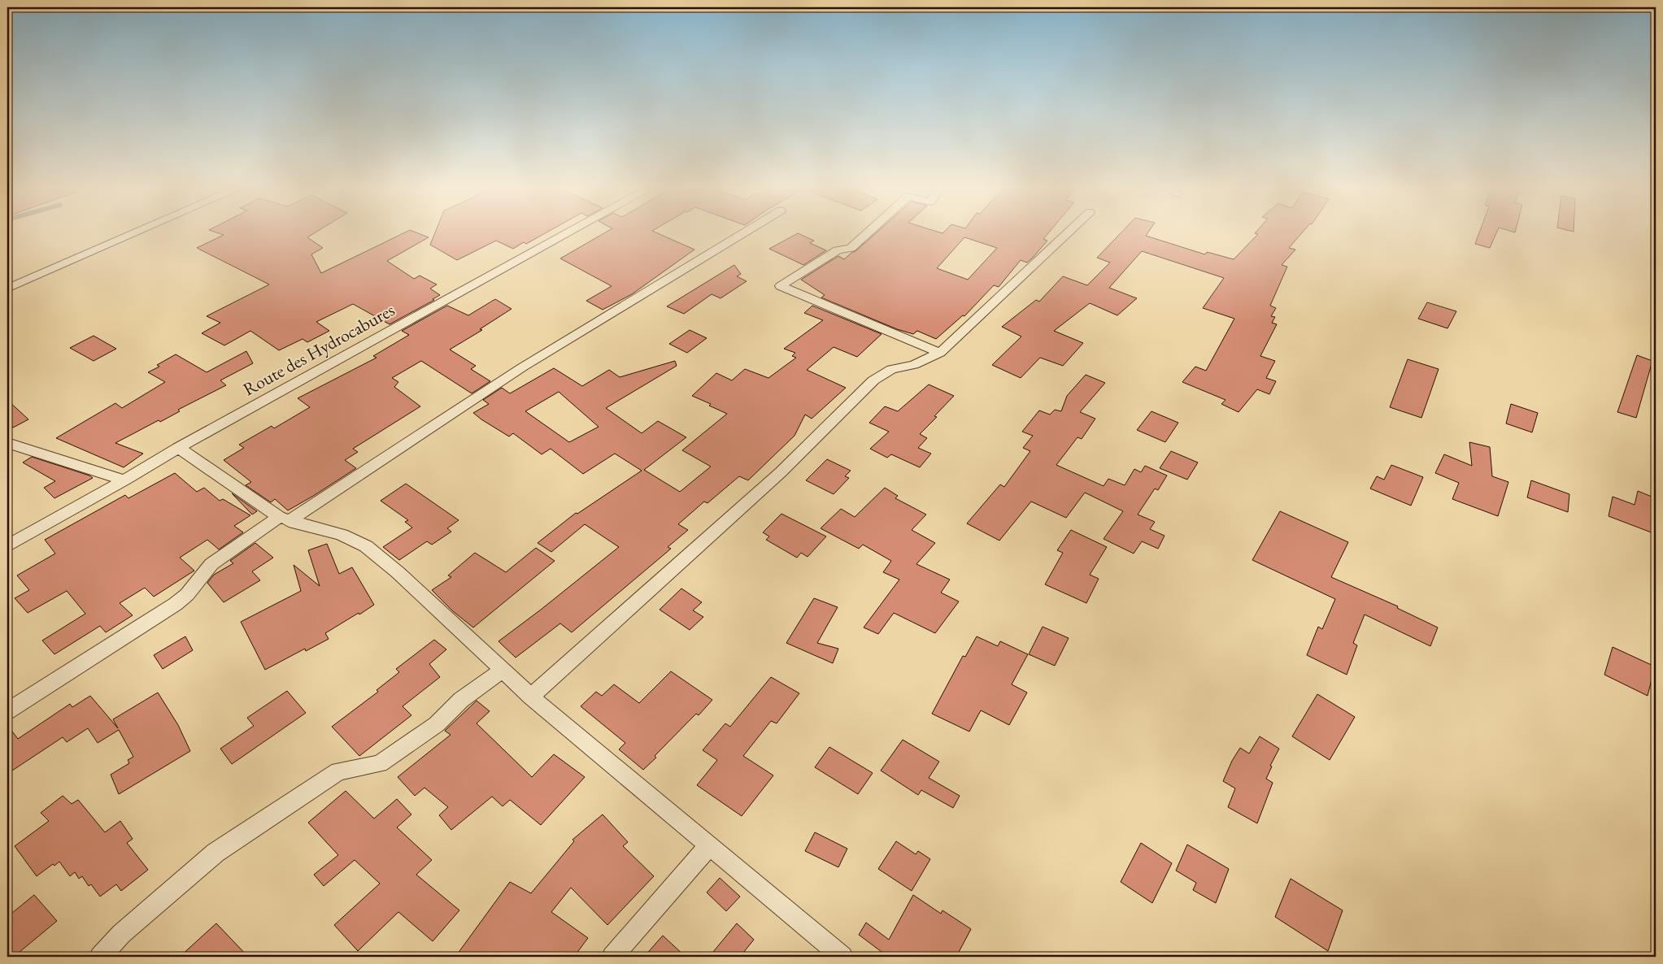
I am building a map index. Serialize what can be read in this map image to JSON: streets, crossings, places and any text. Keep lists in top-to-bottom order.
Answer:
{
  "streets": {
    "street": ["Route des Hydrocabures"]
  }
}
